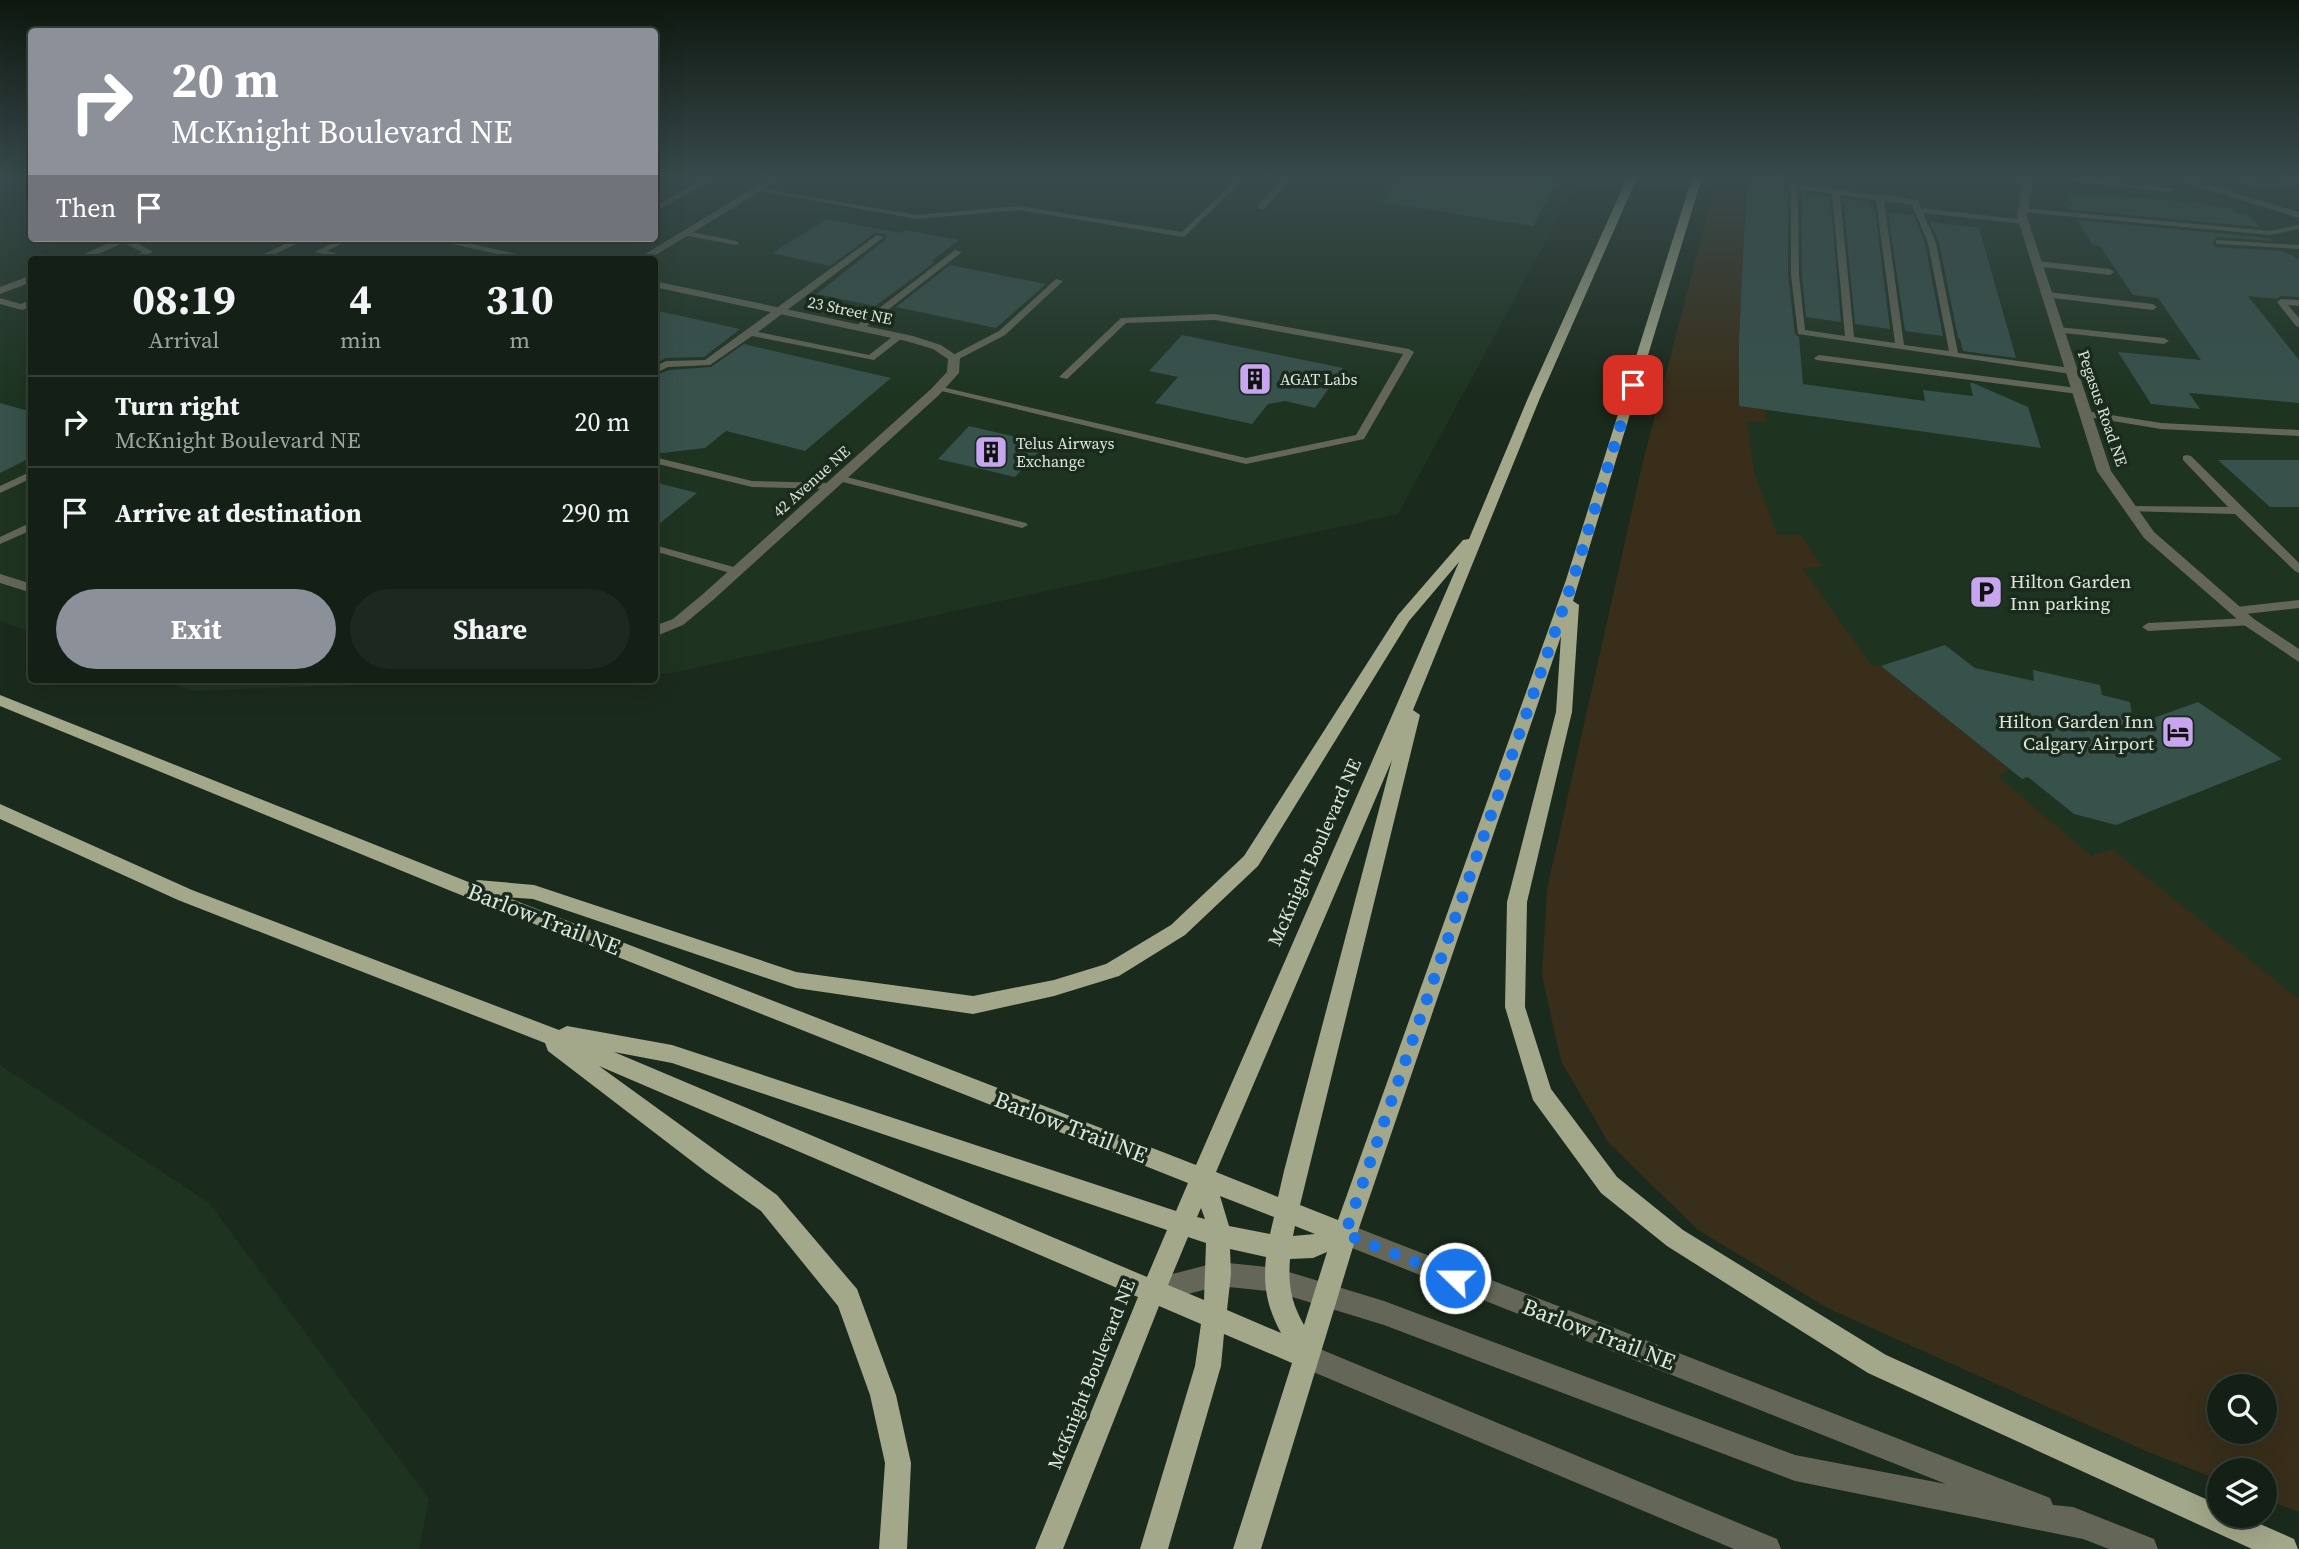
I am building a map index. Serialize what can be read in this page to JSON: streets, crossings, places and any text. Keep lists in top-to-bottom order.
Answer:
{
  "streets": {
    "main road": ["McKnight Boulevard NE", "Barlow Trail NE"],
    "street": ["23 Street NE", "Pegasus Road NE", "42 Avenue NE"]
  },
  "crossings": [
    ["23 Street NE", "42 Avenue NE"],
    ["McKnight Boulevard NE", "Barlow Trail NE"]
  ],
  "places": {
    "building": ["AGAT Labs", "Telus Airways Exchange"],
    "parking": ["Hilton Garden Inn parking"],
    "hotel": ["Hilton Garden Inn Calgary Airport"]
  },
  "page": {
    "turn": ["20 m", "McKnight Boulevard NE"],
    "then": "Then",
    "eta": [
      "08:19",
      "Arrival",
      "4",
      "min",
      "310",
      "m"
    ],
    "list": [
      {
        "name": "Turn right",
        "note": "McKnight Boulevard NE",
        "value": "20 m"
      },
      {
        "name": "Arrive at destination",
        "value": "290 m"
      }
    ],
    "buttons": ["Exit", "Share"]
  }
}
